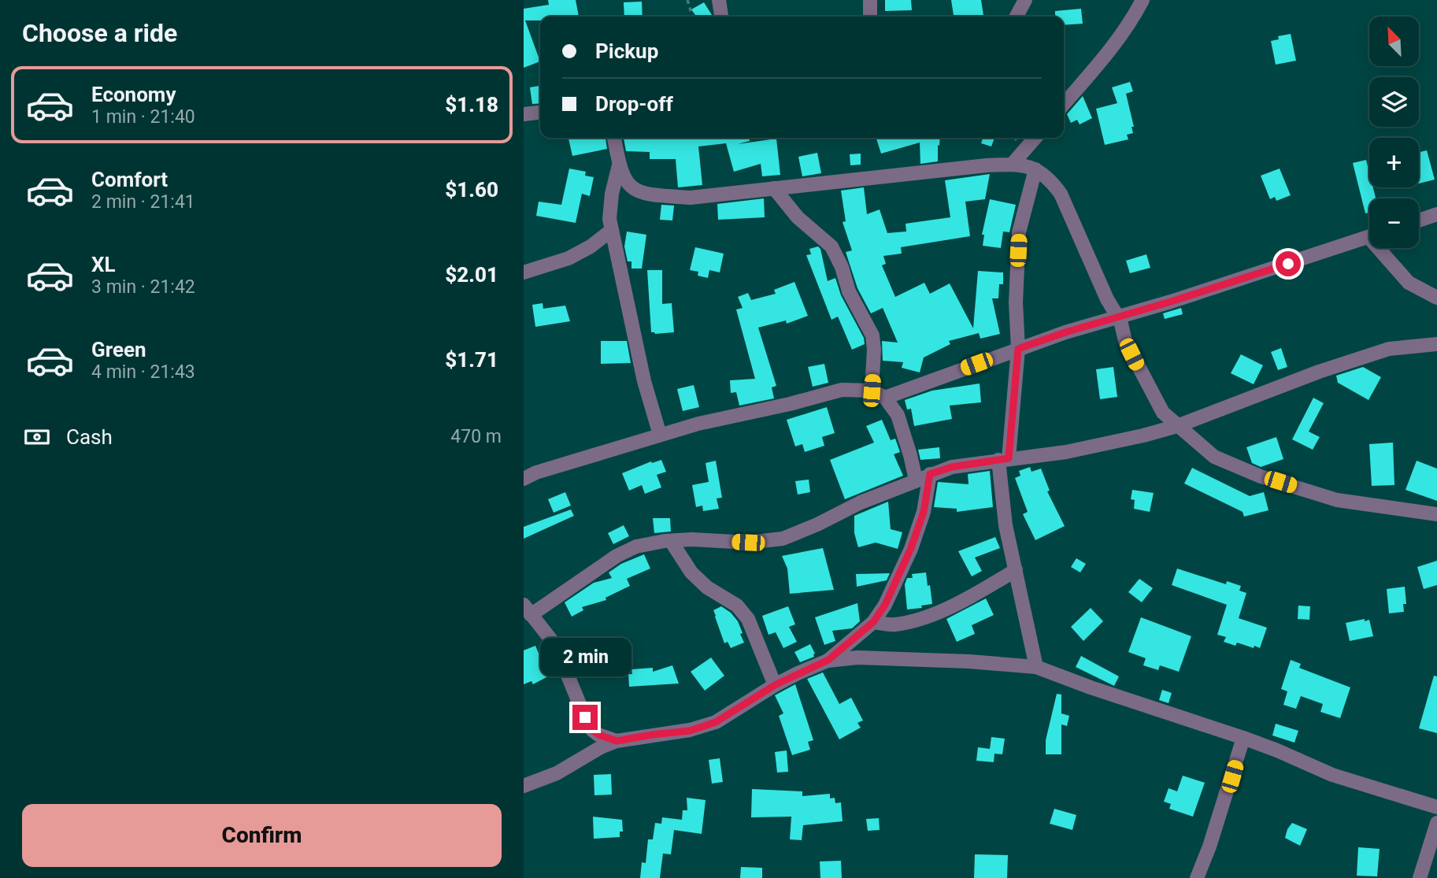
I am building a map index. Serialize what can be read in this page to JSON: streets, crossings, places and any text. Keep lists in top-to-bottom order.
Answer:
{
  "north": "top left",
  "page": {
    "heading": "Choose a ride",
    "map_buttons": ["+", "−"],
    "banner": ["Pickup", "Drop-off"],
    "list": [
      {
        "name": "Economy",
        "note": "1 min · 21:40",
        "value": "$1.18"
      },
      {
        "name": "Comfort",
        "note": "2 min · 21:41",
        "value": "$1.60"
      },
      {
        "name": "XL",
        "note": "3 min · 21:42",
        "value": "$2.01"
      },
      {
        "name": "Green",
        "note": "4 min · 21:43",
        "value": "$1.71"
      }
    ],
    "pay": ["Cash", "470 m"],
    "bubble": "2 min",
    "buttons": "Confirm"
  }
}
